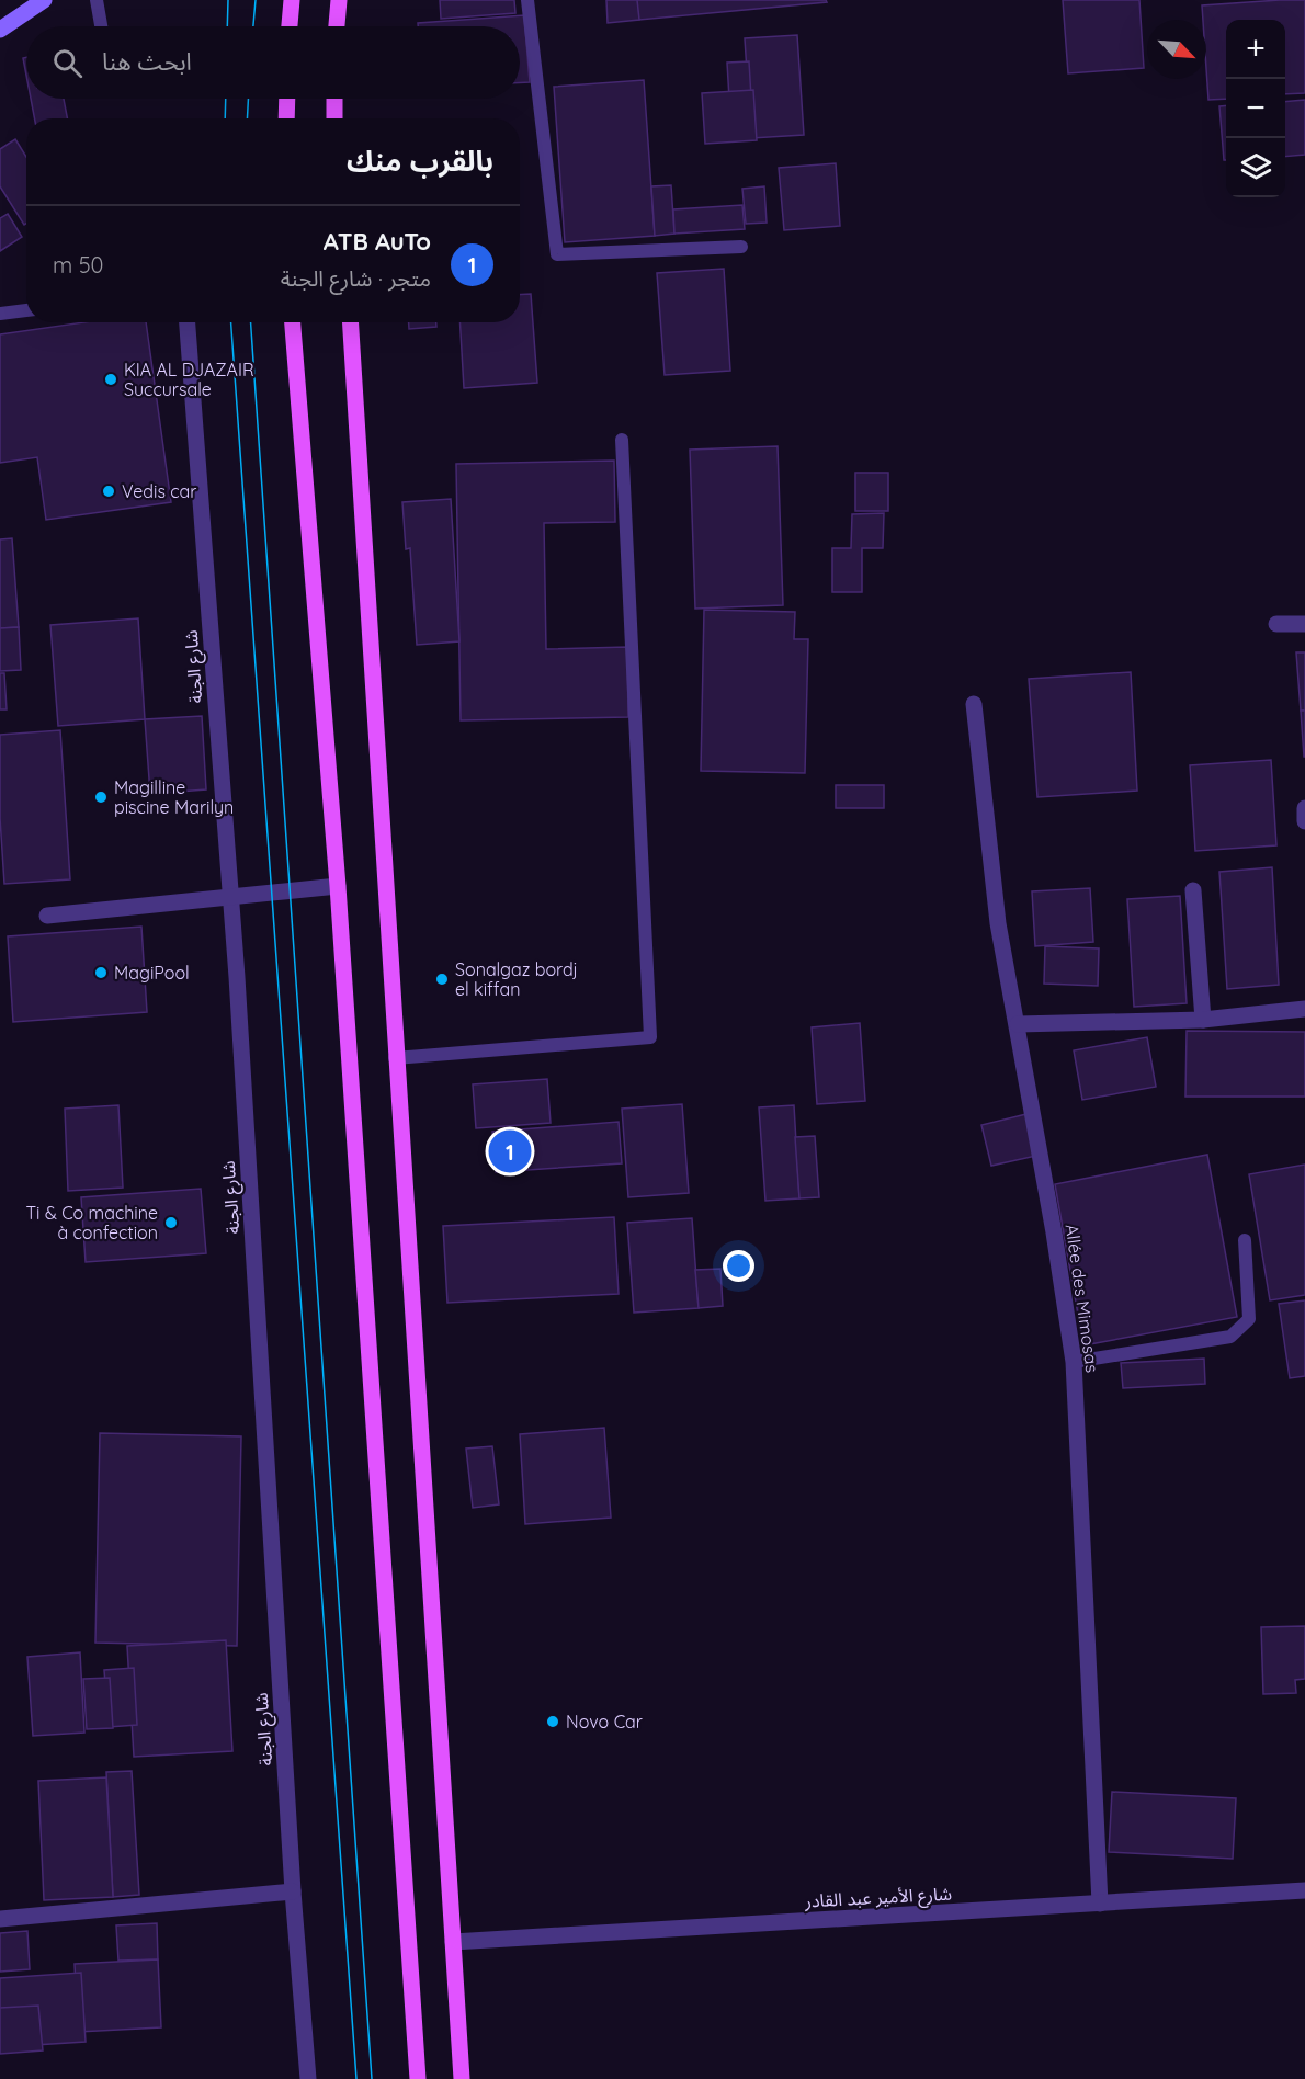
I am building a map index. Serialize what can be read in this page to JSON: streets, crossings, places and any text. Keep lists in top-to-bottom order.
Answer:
{
  "streets": {
    "street": ["شارع الجنة", "Allée des Mimosas", "شارع الأمير عبد القادر"]
  },
  "crossings": [
    ["Allée des Mimosas", "شارع الأمير عبد القادر"]
  ],
  "places": [
    "KIA AL DJAZAIR Succursale",
    "Vedis car",
    "Magilline piscine Marilyn",
    "MagiPool",
    "Sonalgaz bordj el kiffan",
    "Ti & Co machine à confection",
    "Novo Car"
  ],
  "north": "bottom right",
  "page": {
    "map_buttons": ["+", "−"],
    "search": "ابحث هنا",
    "heading": "بالقرب منك",
    "list": [
      {
        "mark": "1",
        "name": "ATB AuTo",
        "note": "متجر · شارع الجنة",
        "value": "50 m"
      }
    ],
    "pins": "1"
  }
}
